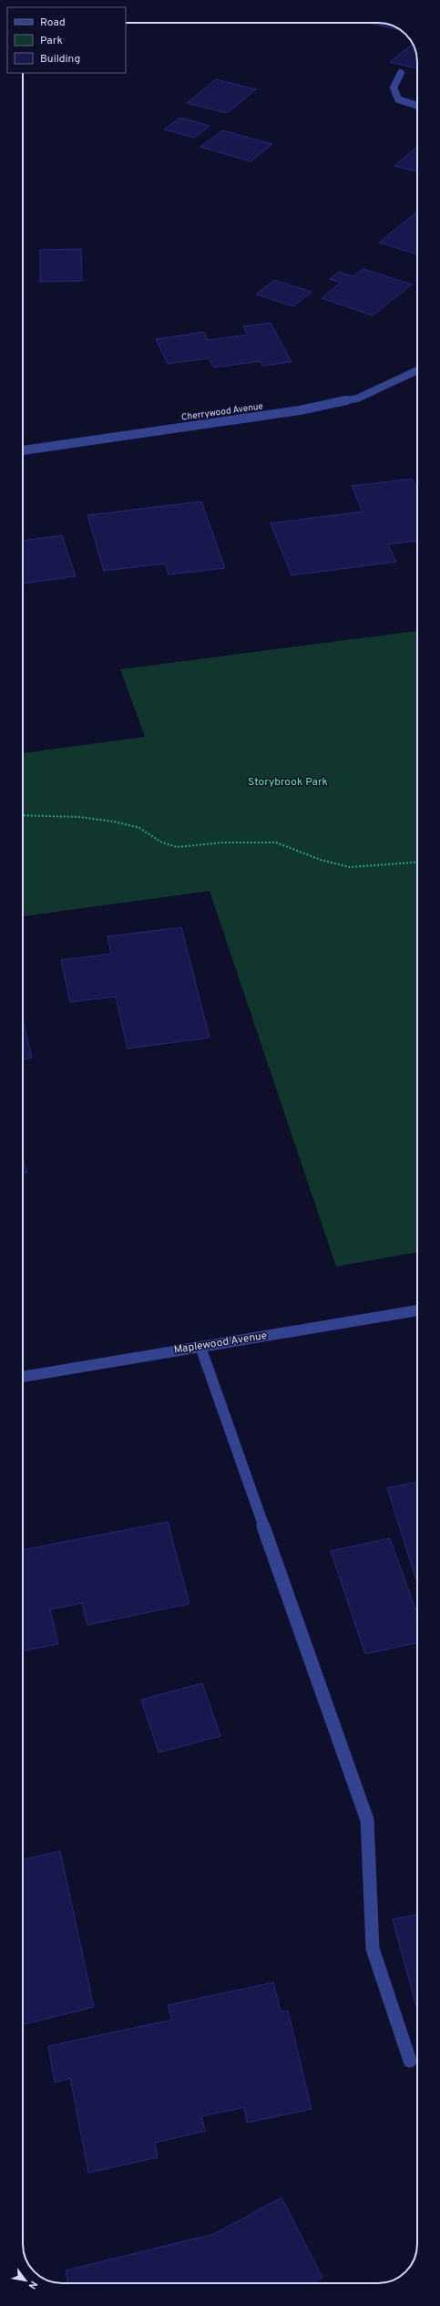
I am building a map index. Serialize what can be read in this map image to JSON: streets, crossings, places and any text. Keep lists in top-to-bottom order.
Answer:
{
  "streets": {
    "street": ["Cherrywood Avenue", "Maplewood Avenue"]
  },
  "parks": ["Storybrook Park"],
  "legend": ["Road", "Park", "Building"],
  "north": "bottom right"
}
